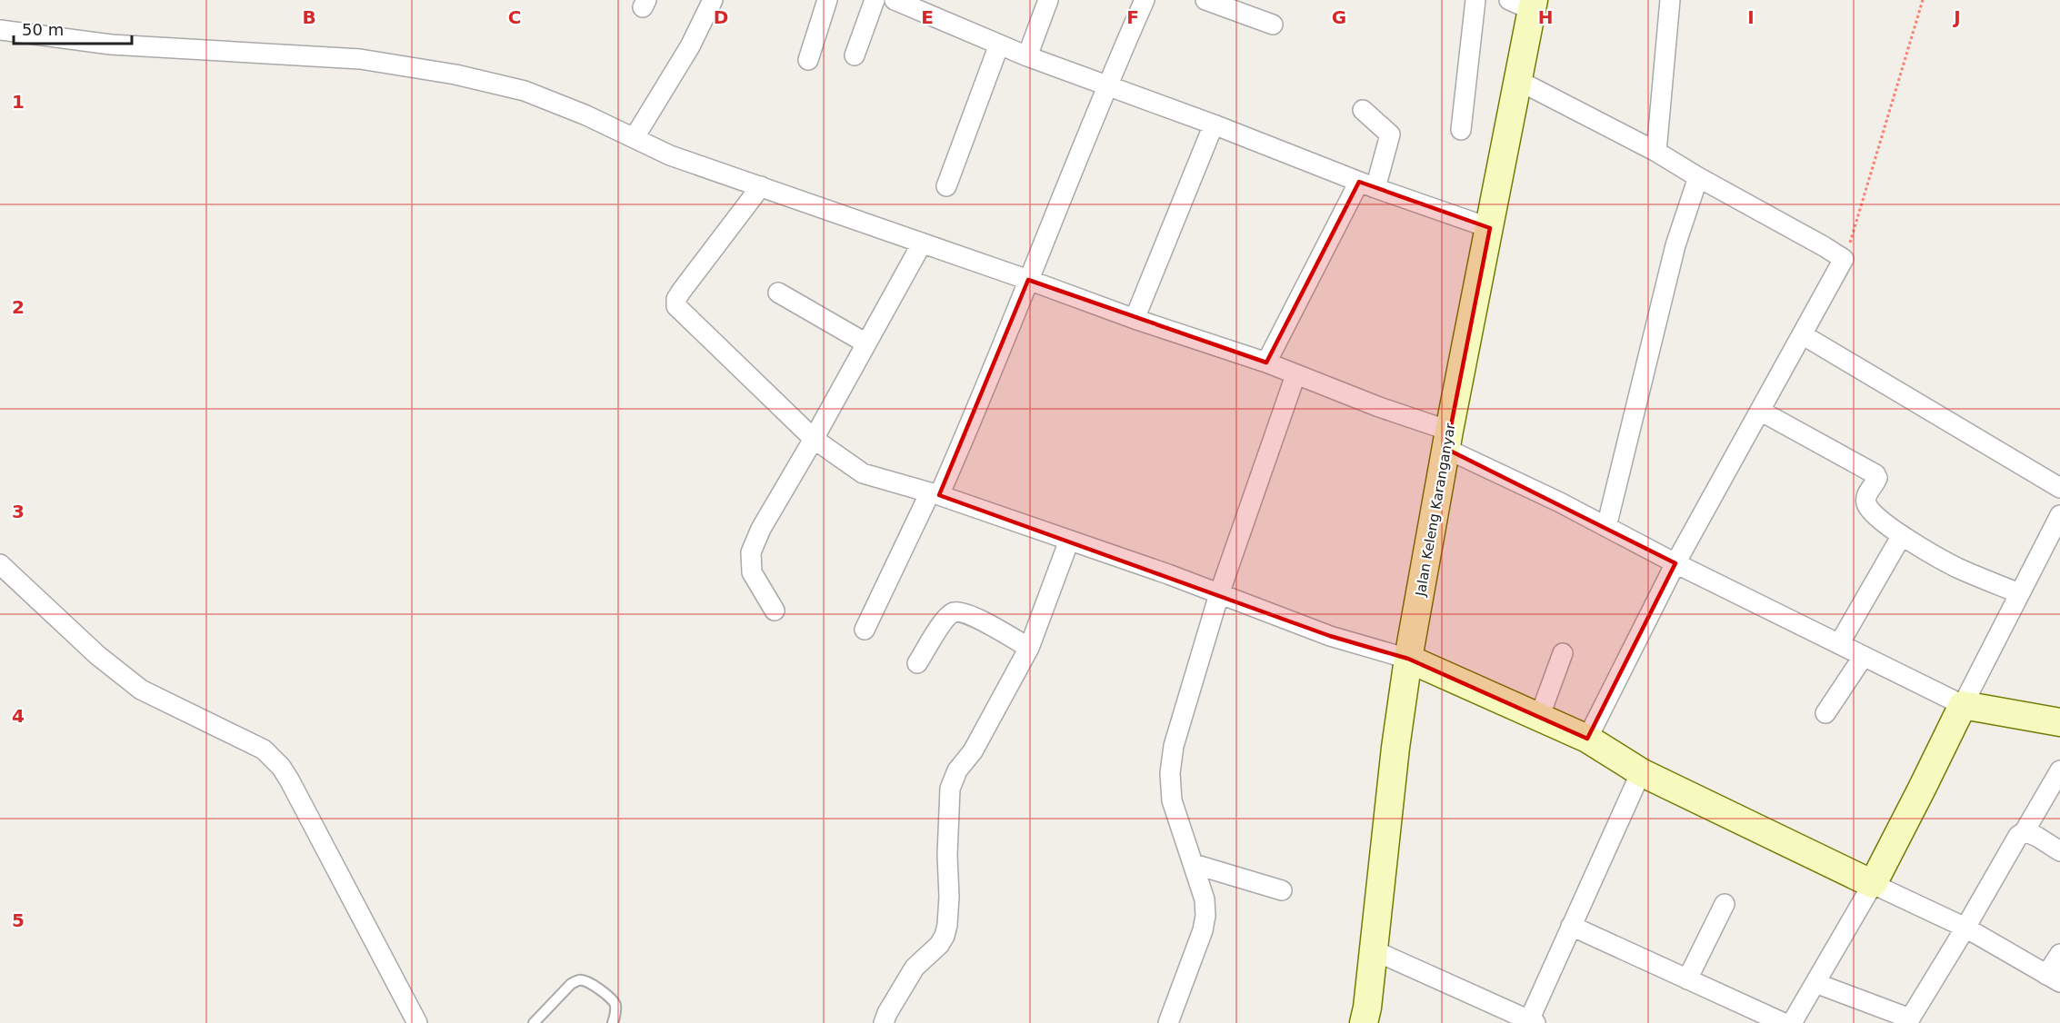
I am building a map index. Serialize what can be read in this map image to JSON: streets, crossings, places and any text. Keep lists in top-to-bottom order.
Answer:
{
  "streets": {
    "main road": ["Jalan Keleng Karanganyar"]
  },
  "scale_bar": "50 m",
  "grid": {
    "columns": [
      "B",
      "C",
      "D",
      "E",
      "F",
      "G",
      "H",
      "I",
      "J"
    ],
    "rows": [
      "1",
      "2",
      "3",
      "4",
      "5"
    ]
  }
}
